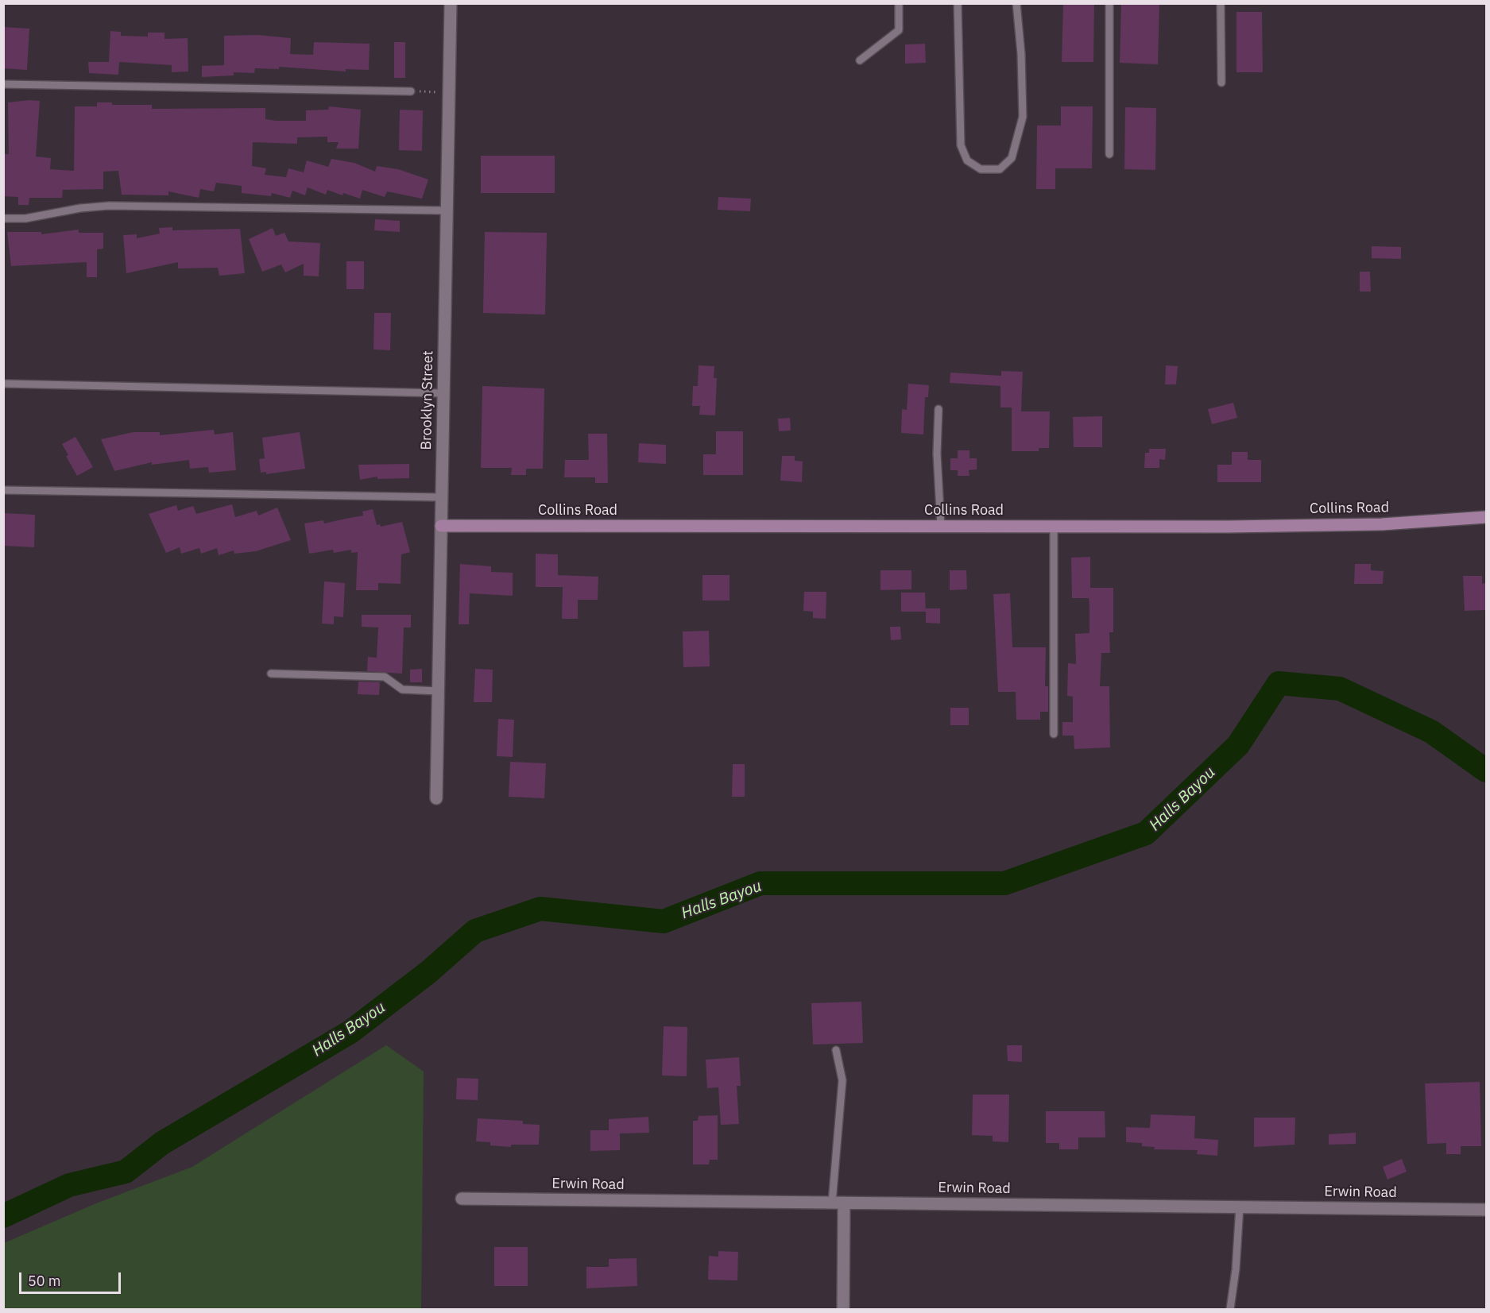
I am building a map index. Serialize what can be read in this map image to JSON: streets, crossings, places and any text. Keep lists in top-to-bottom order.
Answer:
{
  "streets": {
    "street": ["Brooklyn Street", "Collins Road", "Erwin Road"]
  },
  "crossings": [
    ["Brooklyn Street", "Collins Road"]
  ],
  "water": ["Halls Bayou"],
  "scale_bar": "50 m"
}
